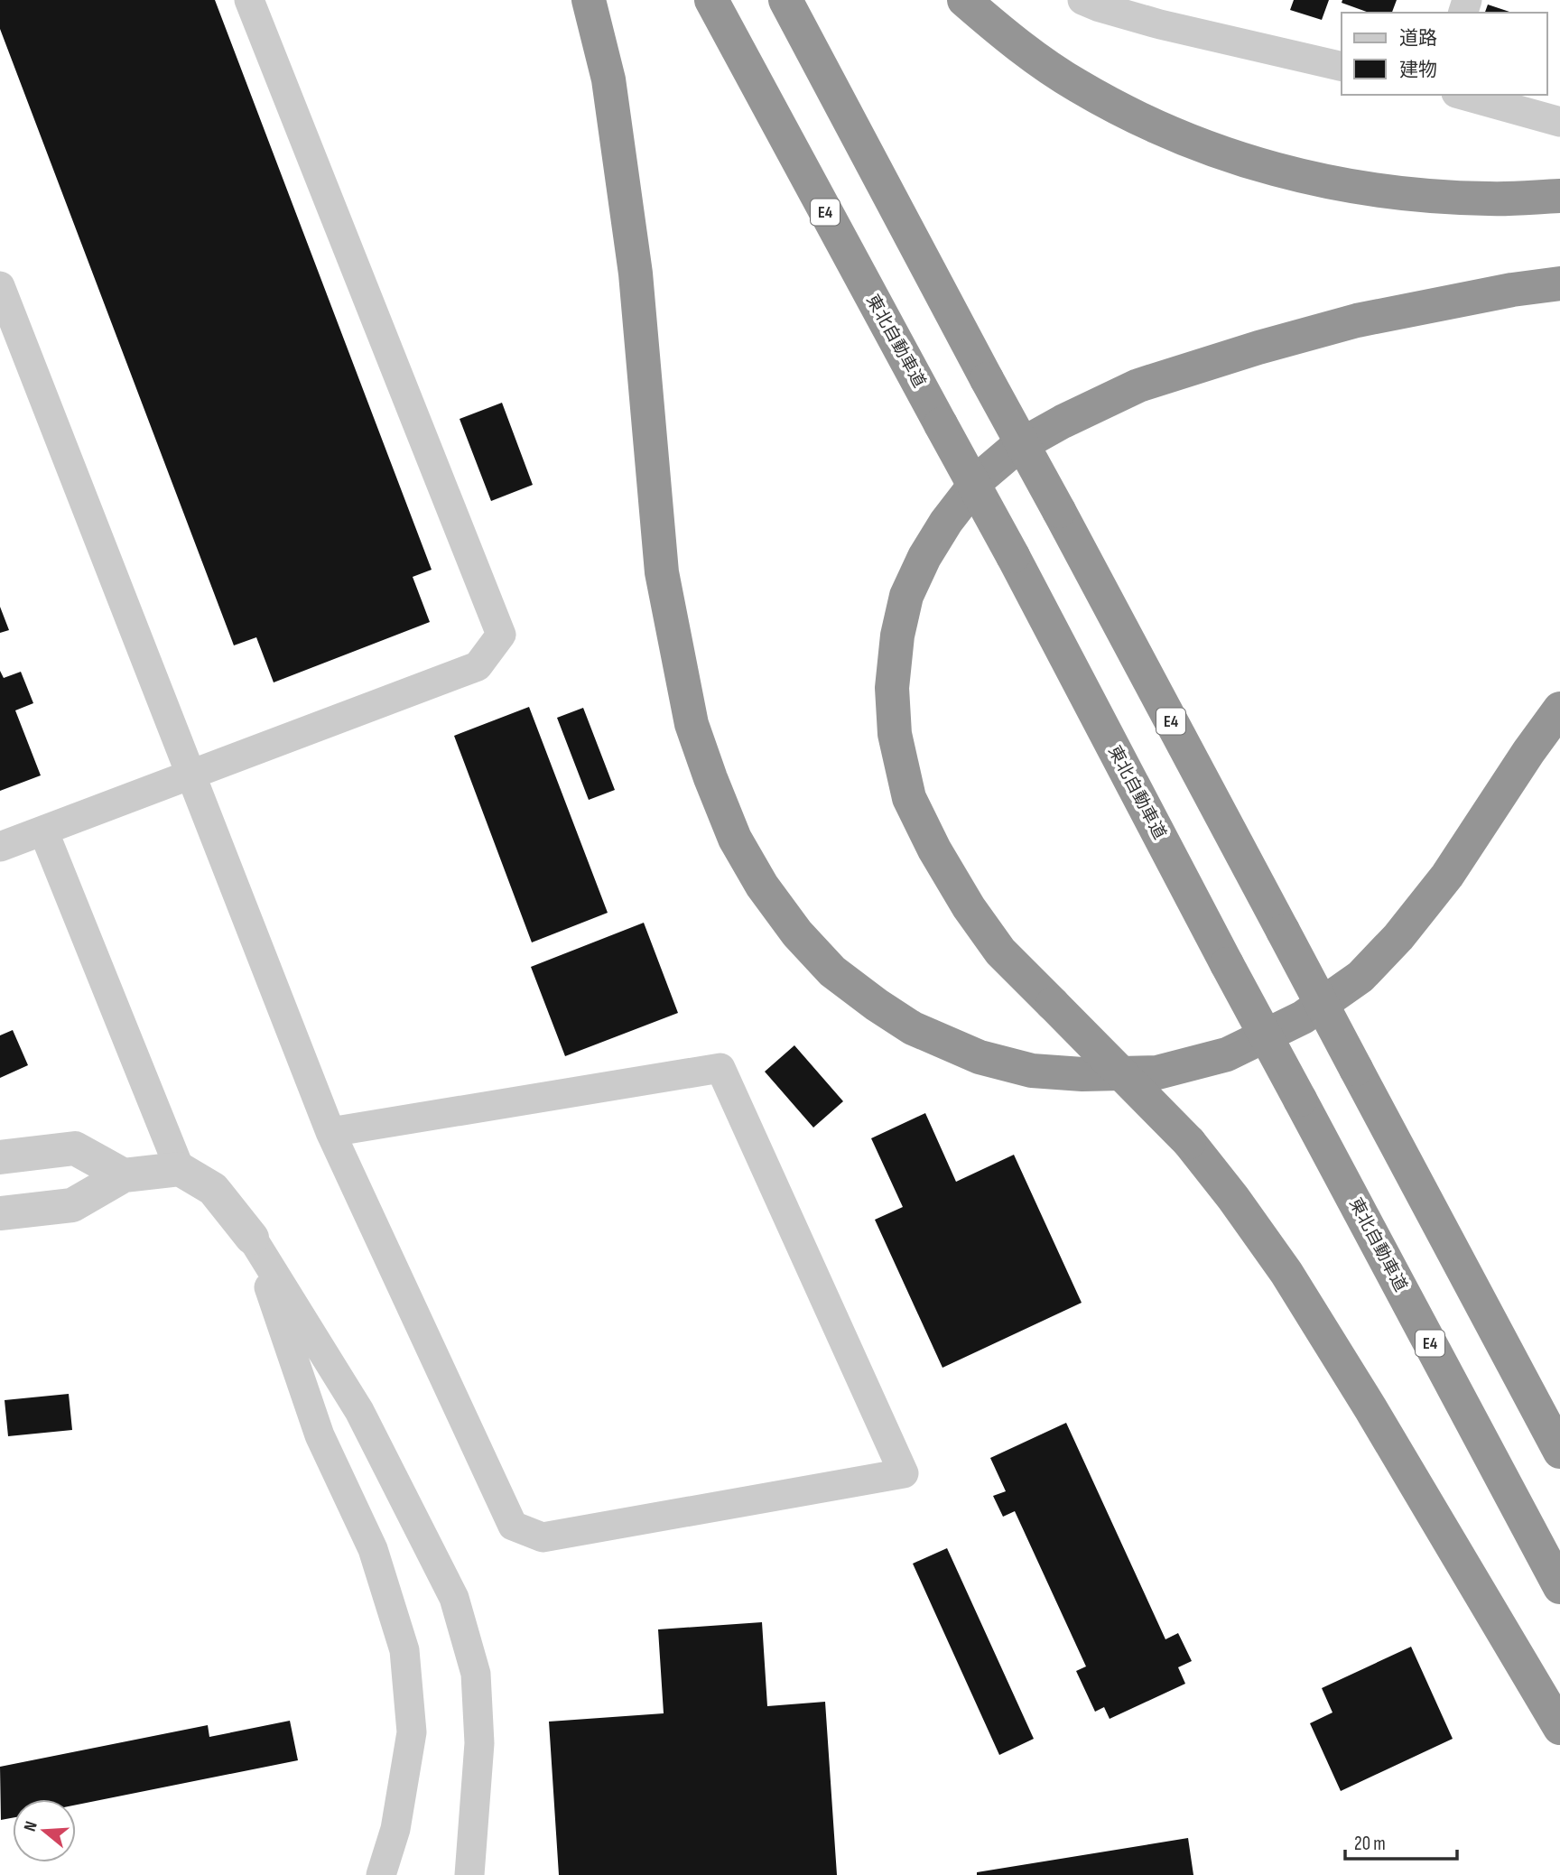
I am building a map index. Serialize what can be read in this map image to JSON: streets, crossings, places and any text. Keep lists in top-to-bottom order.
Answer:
{
  "streets": {
    "highway": ["E4", "東北自動車道"]
  },
  "legend": ["道路", "建物"],
  "scale_bar": "20 m",
  "north": "left"
}
